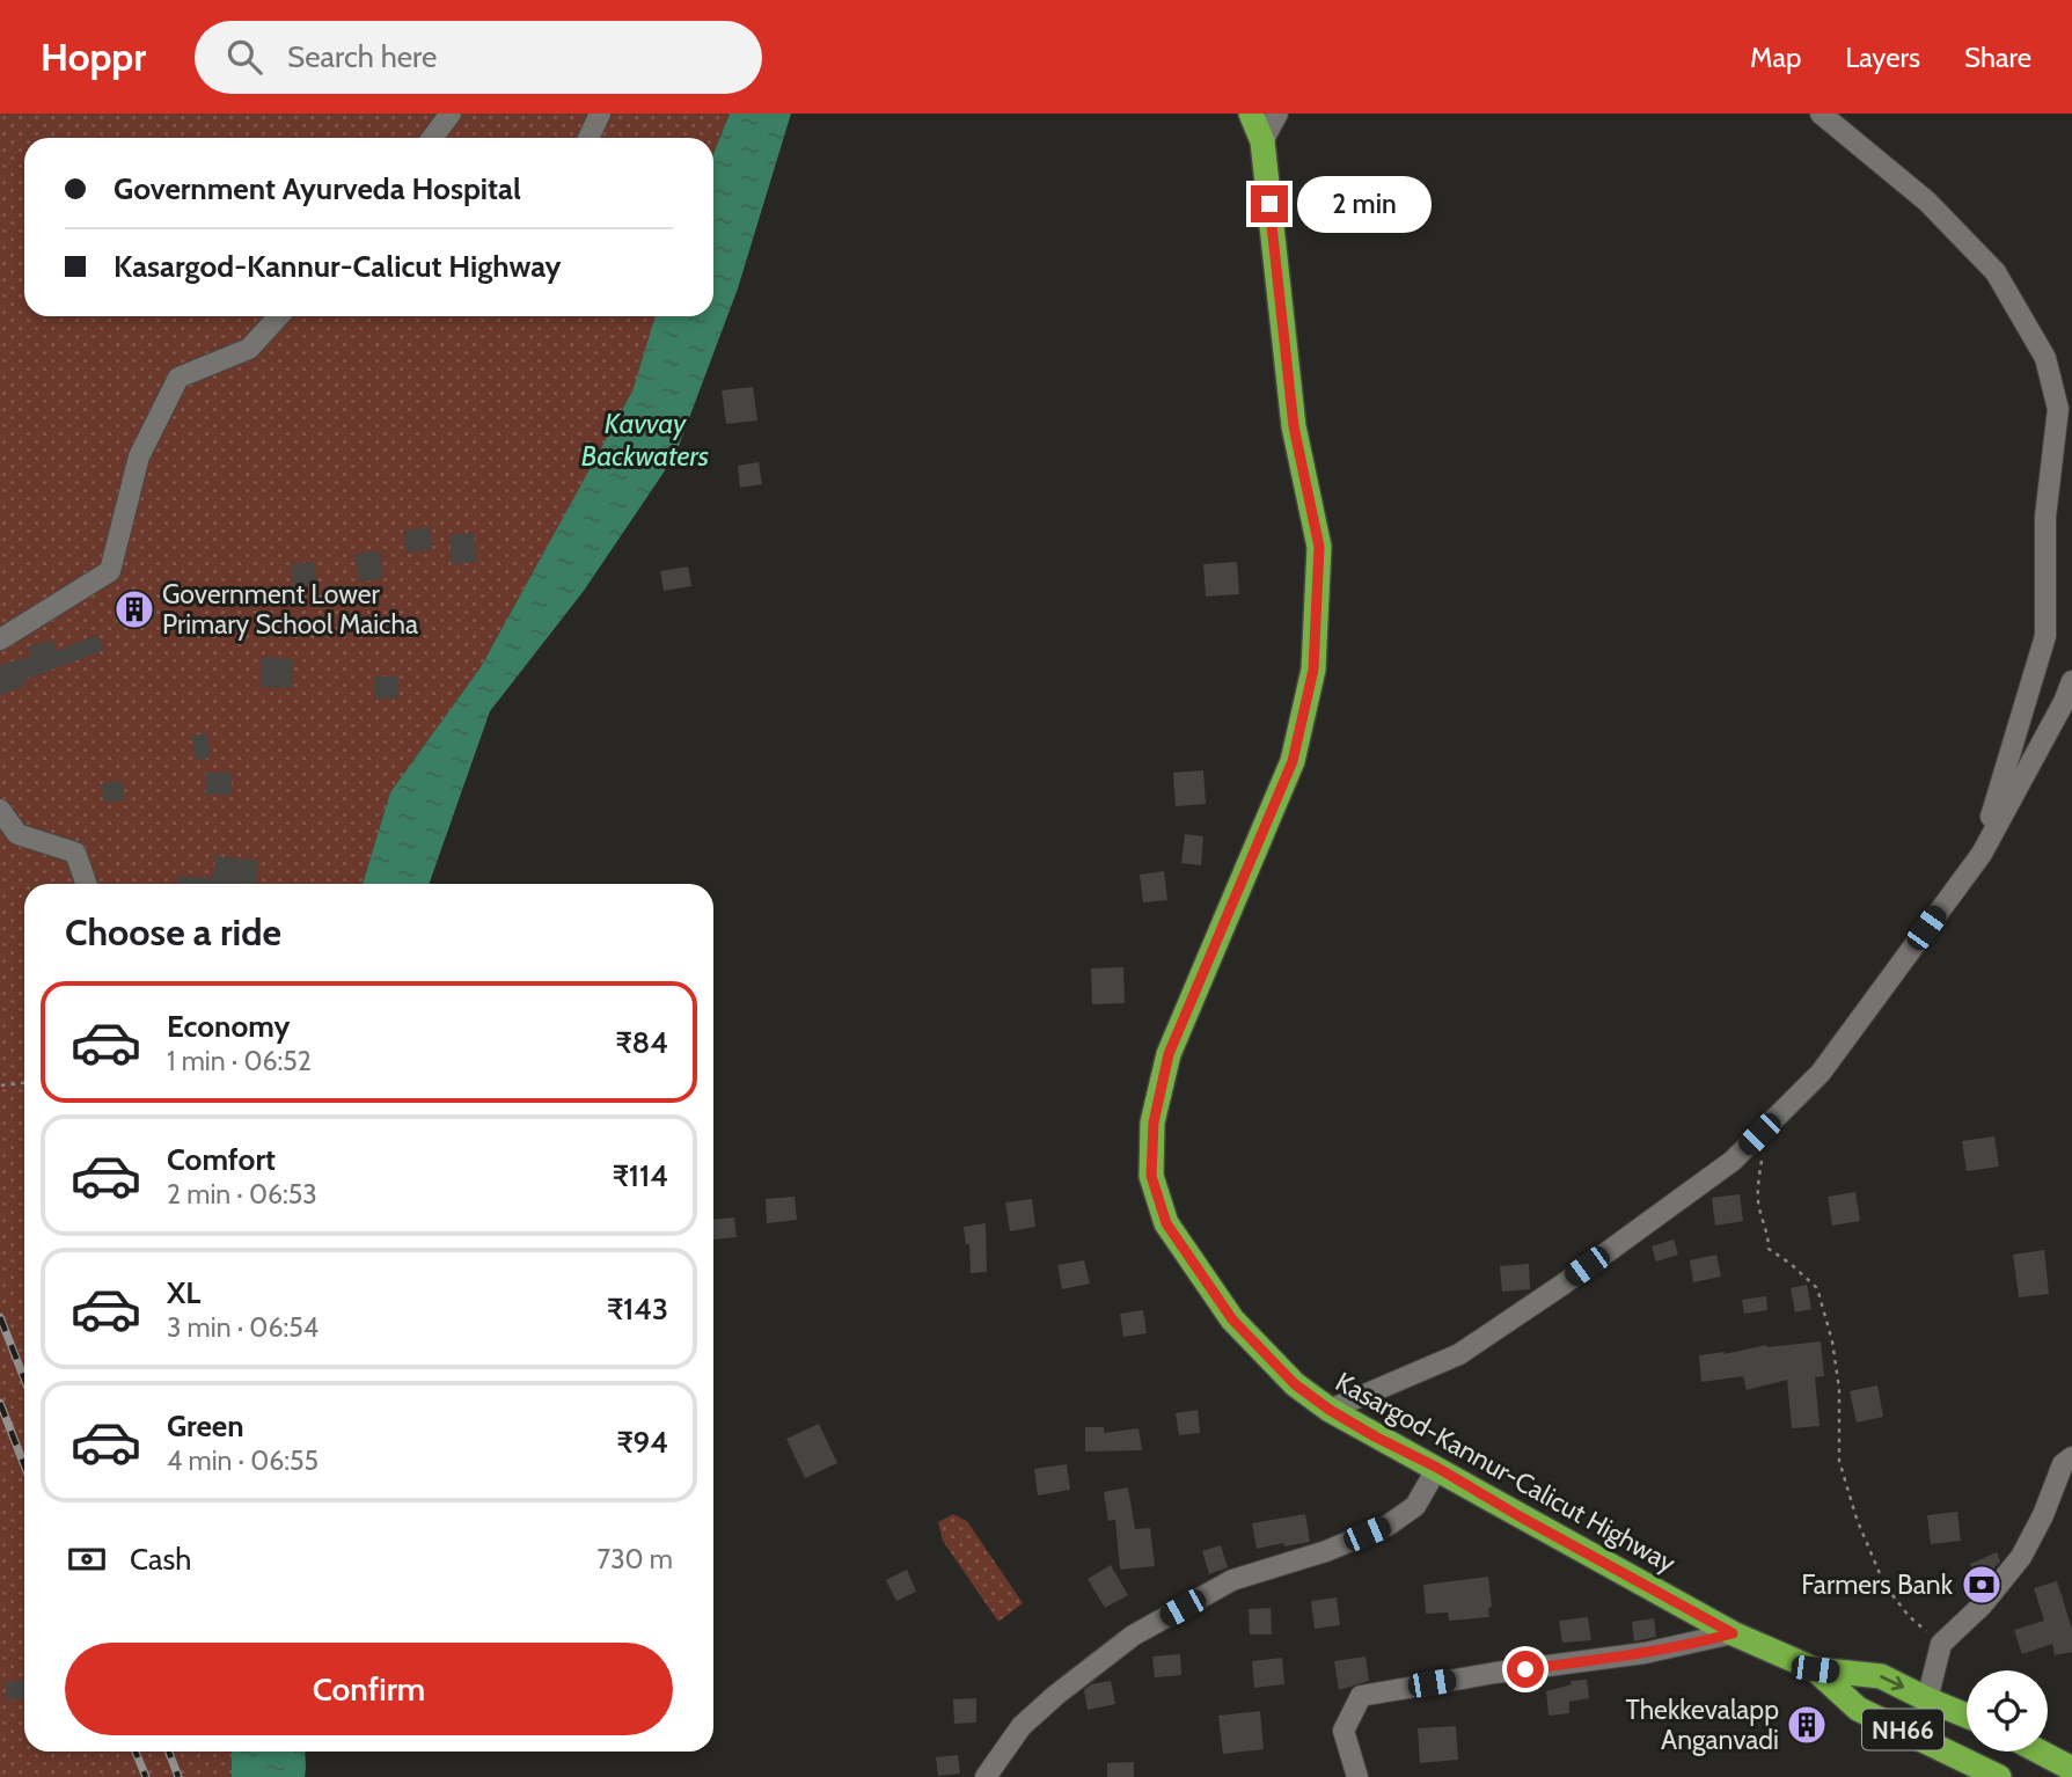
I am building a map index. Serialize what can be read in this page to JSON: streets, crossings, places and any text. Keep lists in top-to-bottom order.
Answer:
{
  "streets": {
    "highway": ["Kasargod-Kannur-Calicut Highway", "NH66"]
  },
  "water": ["Kavvay Backwaters"],
  "places": {
    "building": ["Government Lower Primary School Maicha", "Thekkevalapp Anganvadi"],
    "bank": ["Farmers Bank"]
  },
  "page": {
    "header": "Hoppr",
    "search": "Search here",
    "nav": ["Map", "Layers", "Share"],
    "banner": ["Government Ayurveda Hospital", "Kasargod-Kannur-Calicut Highway"],
    "bubble": "2 min",
    "heading": "Choose a ride",
    "list": [
      {
        "name": "Economy",
        "note": "1 min · 06:52",
        "value": "₹84"
      },
      {
        "name": "Comfort",
        "note": "2 min · 06:53",
        "value": "₹114"
      },
      {
        "name": "XL",
        "note": "3 min · 06:54",
        "value": "₹143"
      },
      {
        "name": "Green",
        "note": "4 min · 06:55",
        "value": "₹94"
      }
    ],
    "pay": ["Cash", "730 m"],
    "buttons": "Confirm"
  }
}
